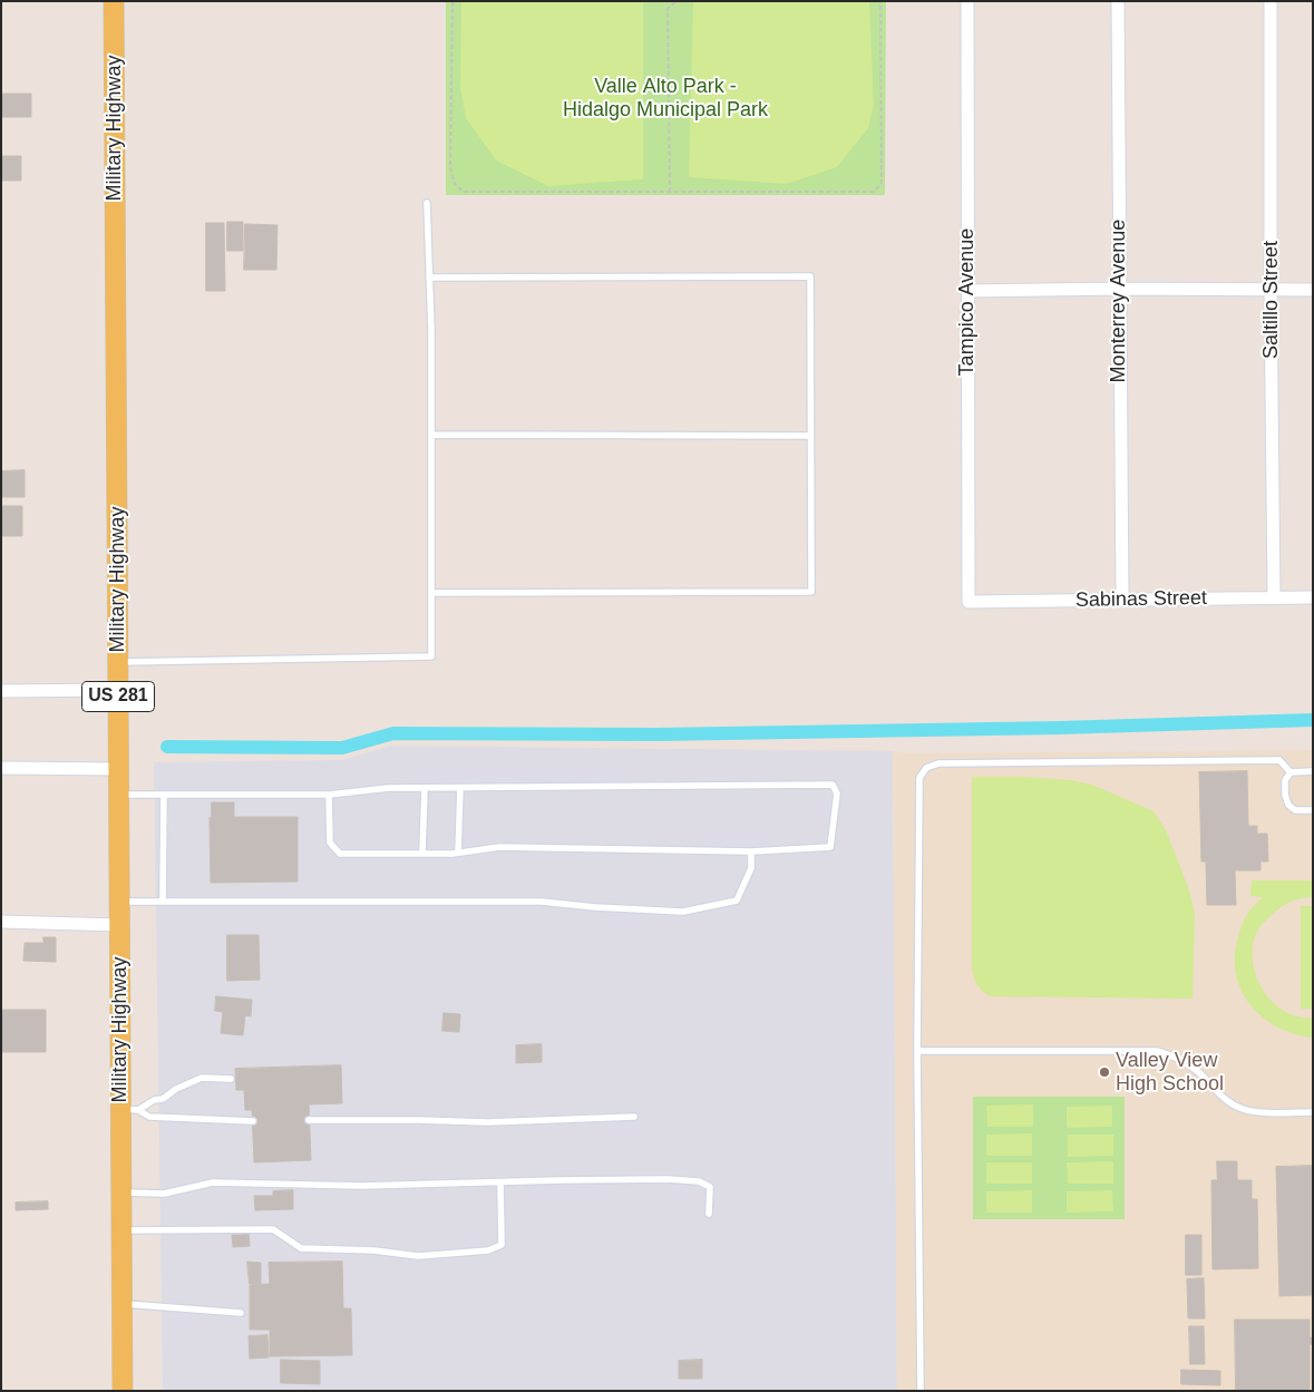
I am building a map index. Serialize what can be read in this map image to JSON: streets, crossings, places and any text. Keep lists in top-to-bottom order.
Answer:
{
  "streets": {
    "main road": ["Military Highway", "US 281"],
    "street": [
      "Saltillo Street",
      "Monterrey Avenue",
      "Tampico Avenue",
      "Sabinas Street"
    ]
  },
  "crossings": [
    ["Saltillo Street", "Sabinas Street"],
    ["Monterrey Avenue", "Sabinas Street"],
    ["Tampico Avenue", "Sabinas Street"]
  ],
  "parks": ["Valle Alto Park - Hidalgo Municipal Park"],
  "places": ["Valley View High School"]
}
